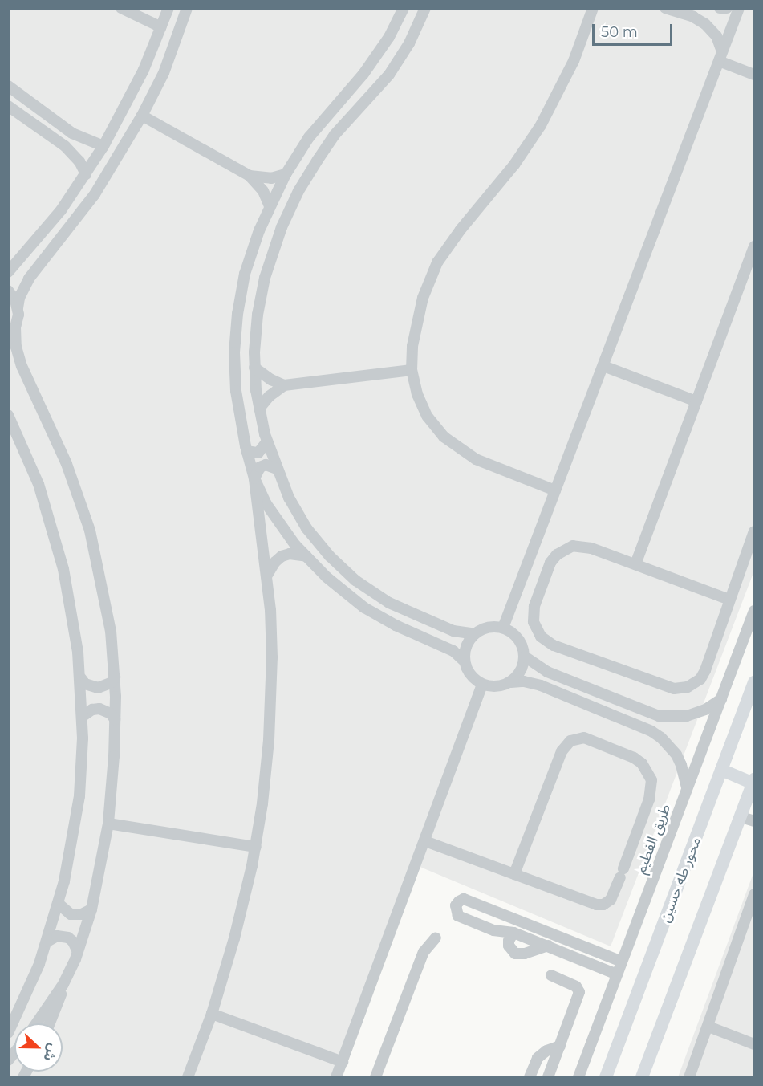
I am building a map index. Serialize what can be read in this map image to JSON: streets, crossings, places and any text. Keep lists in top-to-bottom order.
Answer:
{
  "streets": {
    "main road": ["محور طه حسين"],
    "street": ["طريق الفطيم"]
  },
  "scale_bar": "50 m",
  "north": "right"
}
